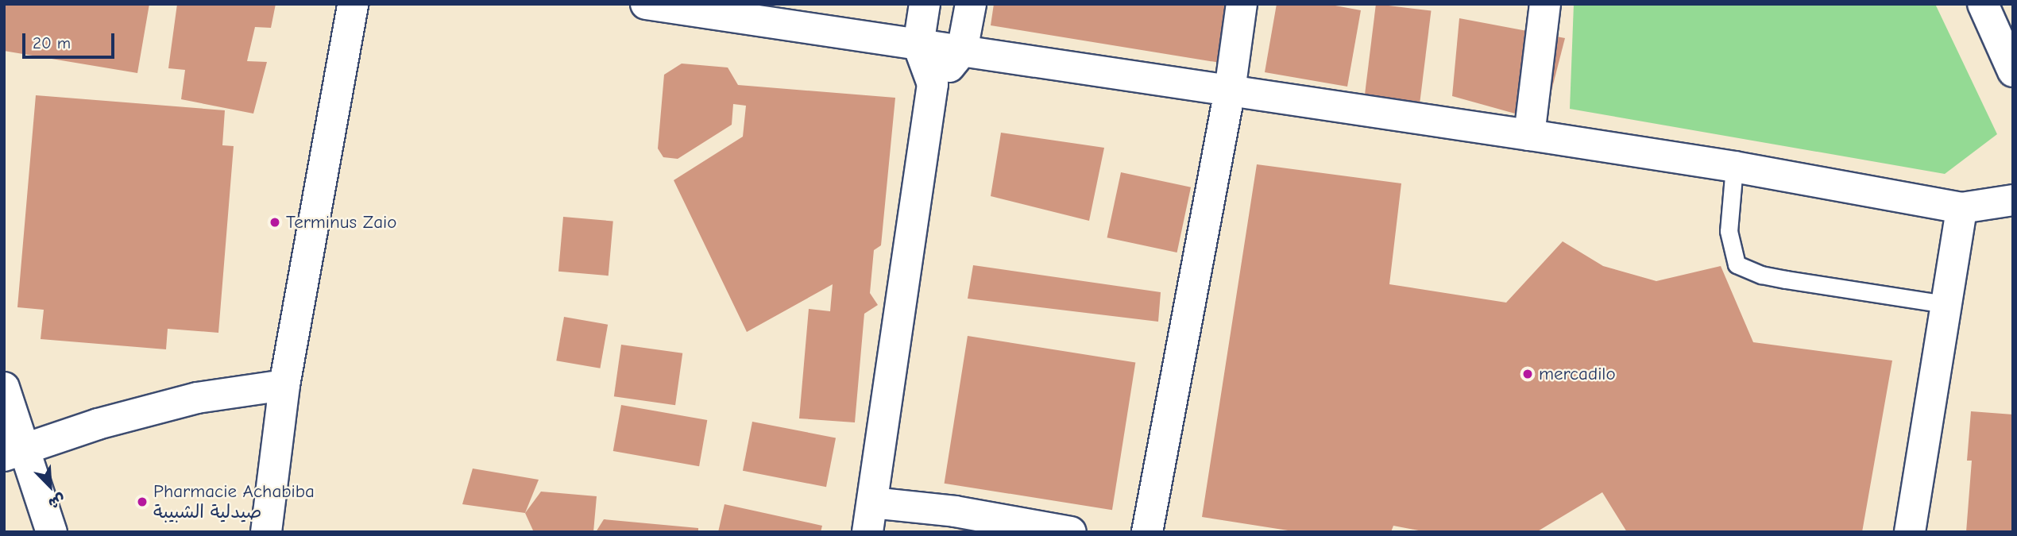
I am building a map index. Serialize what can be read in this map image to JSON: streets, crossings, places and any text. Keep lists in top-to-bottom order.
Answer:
{
  "places": ["Terminus Zaio", "mercadilo", "Pharmacie Achabiba صيدلية الشبيبة"],
  "scale_bar": "20 m",
  "north": "bottom right"
}
